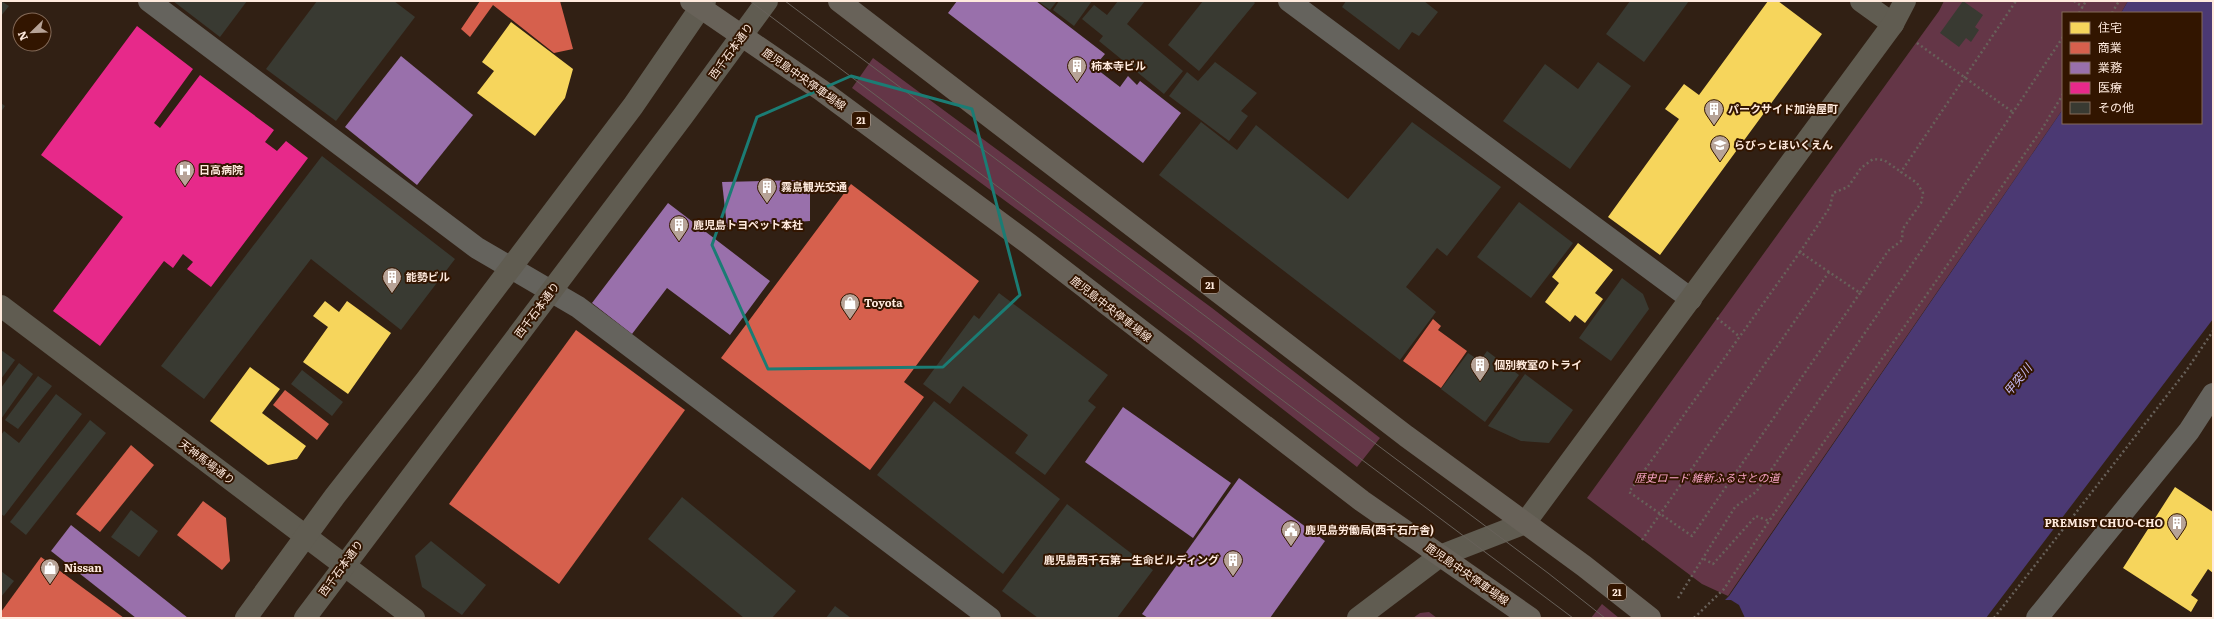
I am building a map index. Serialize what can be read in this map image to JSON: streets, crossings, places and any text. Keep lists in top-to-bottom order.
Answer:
{
  "streets": {
    "main road": ["鹿児島中央停車場線", "21"],
    "street": ["西千石本通り", "天神馬場通り"]
  },
  "crossings": [
    ["西千石本通り", "鹿児島中央停車場線"],
    ["西千石本通り", "天神馬場通り"]
  ],
  "water": ["甲突川"],
  "parks": ["歴史ロード 維新ふるさとの道"],
  "places": {
    "building": [
      "柿本寺ビル",
      "パークサイド加治屋町",
      "霧島観光交通",
      "鹿児島トヨペット本社",
      "能勢ビル",
      "個別教室のトライ",
      "PREMIST CHUO-CHO",
      "鹿児島西千石第一生命ビルディング"
    ],
    "school or university": ["らびっとほいくえん"],
    "hospital": ["日高病院"],
    "shop": ["Toyota", "Nissan"],
    "public building": ["鹿児島労働局(西千石庁舎)"]
  },
  "legend": [
    "住宅",
    "商業",
    "業務",
    "医療",
    "その他"
  ],
  "north": "bottom left"
}
